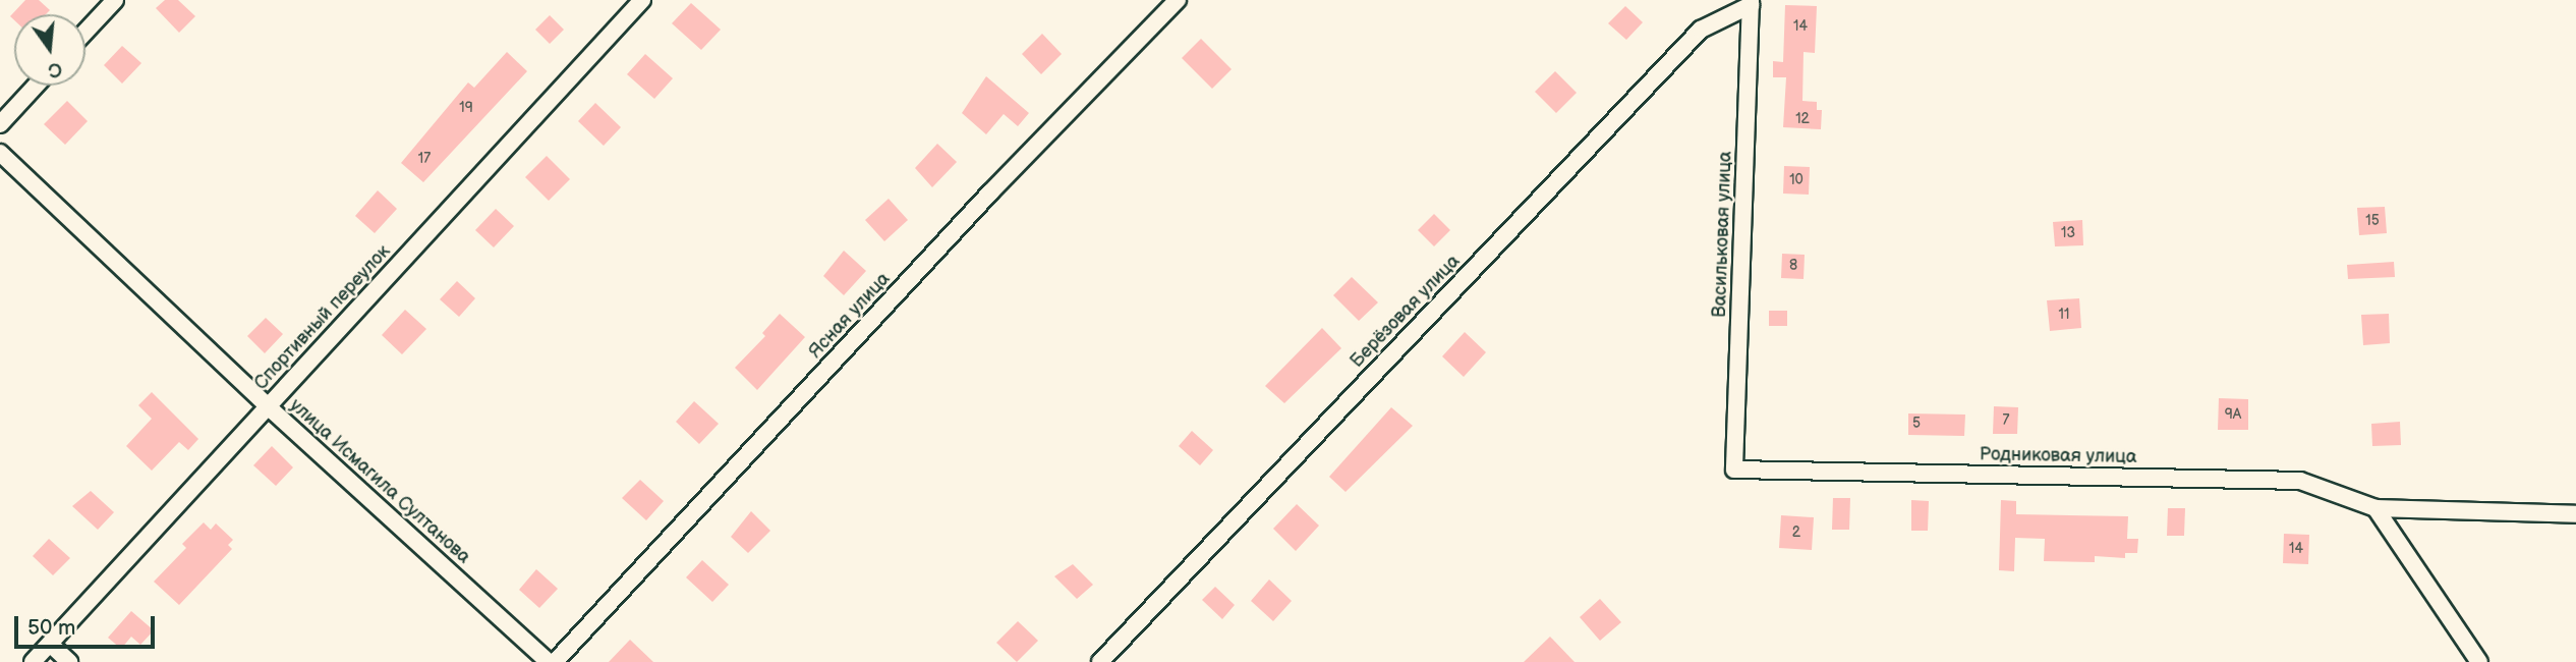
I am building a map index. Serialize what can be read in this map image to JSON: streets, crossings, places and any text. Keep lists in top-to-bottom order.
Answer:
{
  "streets": {
    "street": [
      "Васильковая улица",
      "Берёзовая улица",
      "Ясная улица",
      "Спортивный переулок",
      "Родниковая улица",
      "улица Исмагила Султанова"
    ]
  },
  "crossings": [
    ["Васильковая улица", "Берёзовая улица"],
    ["Васильковая улица", "Родниковая улица"],
    ["Спортивный переулок", "улица Исмагила Султанова"]
  ],
  "house_numbers": [
    "14",
    "19",
    "12",
    "17",
    "10",
    "15",
    "13",
    "8",
    "11",
    "9А",
    "7",
    "5",
    "2",
    "14"
  ],
  "scale_bar": "50 m",
  "north": "bottom"
}
